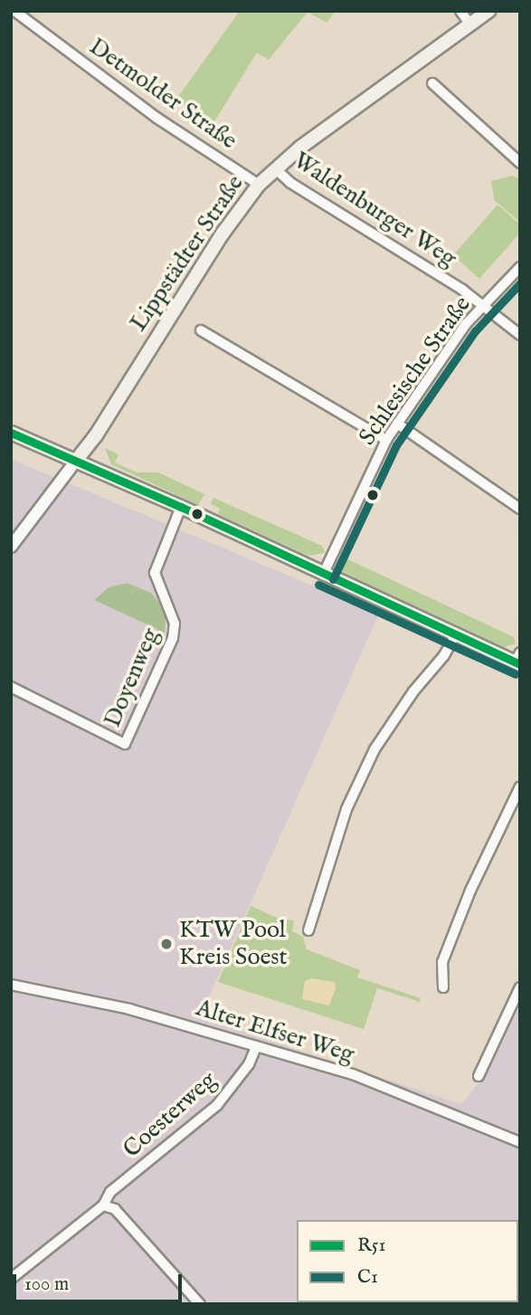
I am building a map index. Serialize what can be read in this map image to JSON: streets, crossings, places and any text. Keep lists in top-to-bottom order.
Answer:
{
  "streets": {
    "main road": ["Lippstädter Straße"],
    "street": [
      "Detmolder Straße",
      "Waldenburger Weg",
      "Schlesische Straße",
      "Doyenweg",
      "Alter Elfser Weg",
      "Coesterweg"
    ]
  },
  "crossings": [
    ["Detmolder Straße", "Lippstädter Straße"],
    ["Waldenburger Weg", "Lippstädter Straße"],
    ["Waldenburger Weg", "Schlesische Straße"],
    ["Alter Elfser Weg", "Coesterweg"]
  ],
  "places": ["KTW Pool Kreis Soest"],
  "lines": ["transit line C1", "transit line R51"],
  "legend": ["R51", "C1"],
  "scale_bar": "100 m"
}
